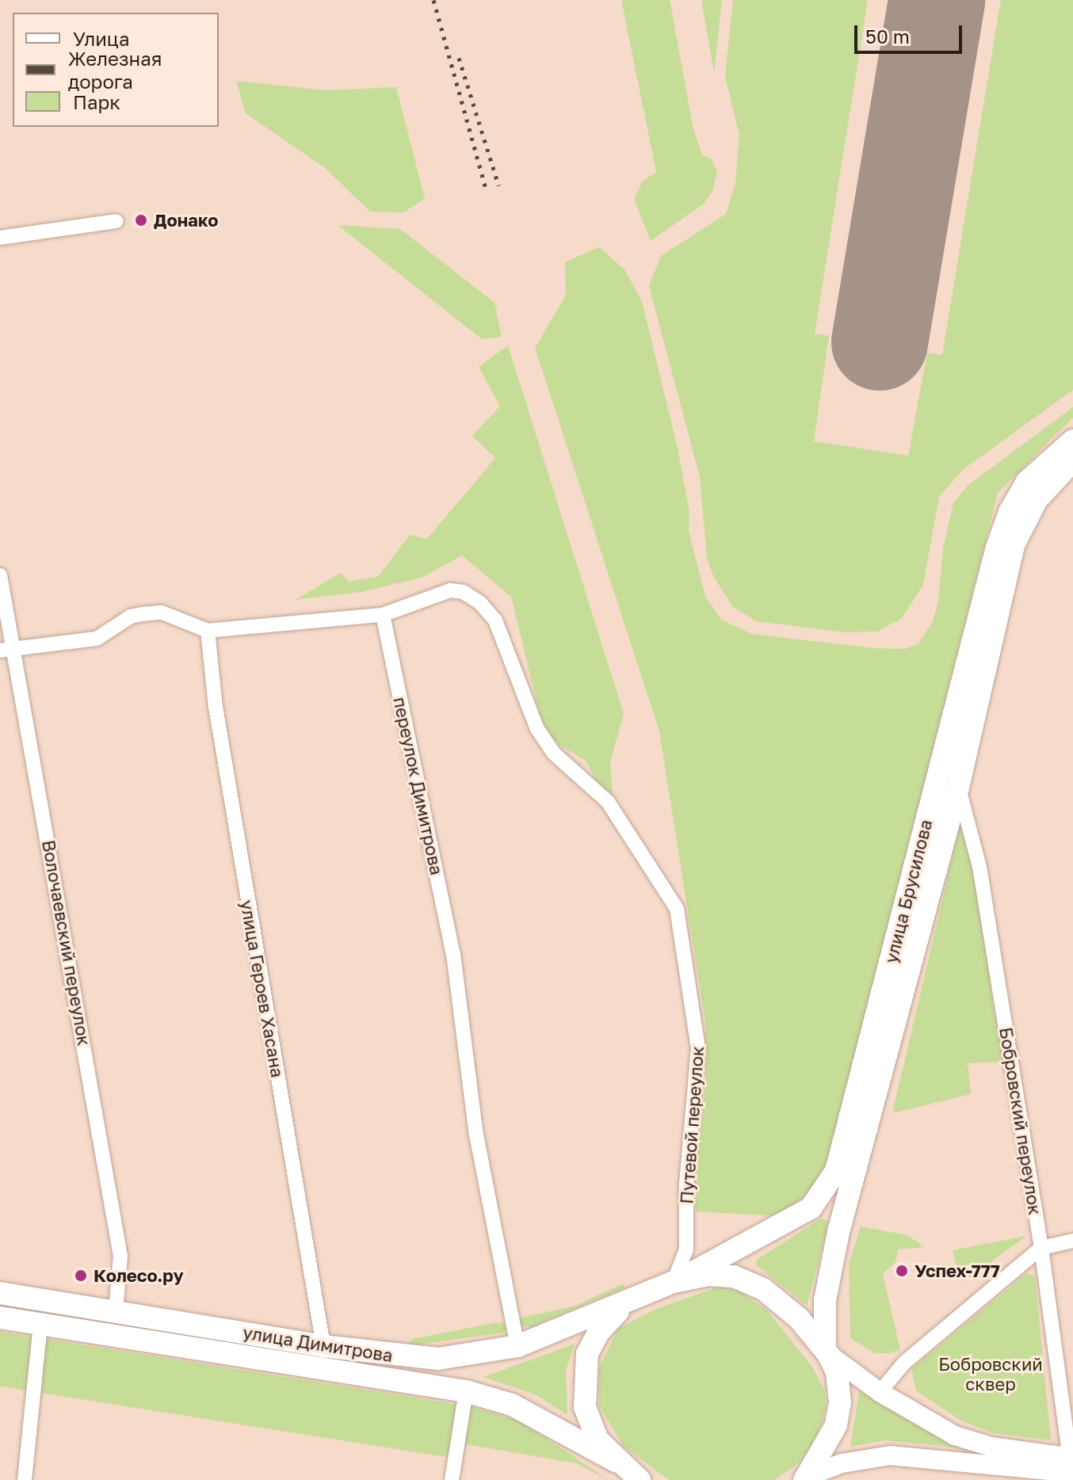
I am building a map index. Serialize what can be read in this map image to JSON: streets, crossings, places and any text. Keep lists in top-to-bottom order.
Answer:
{
  "streets": {
    "main road": ["улица Брусилова", "улица Димитрова"],
    "street": [
      "переулок Димитрова",
      "Волочаевский переулок",
      "улица Героев Хасана",
      "Бобровский переулок",
      "Путевой переулок"
    ]
  },
  "crossings": [
    ["переулок Димитрова", "Путевой переулок"],
    ["переулок Димитрова", "улица Димитрова"],
    ["улица Брусилова", "Бобровский переулок"],
    ["улица Брусилова", "Путевой переулок"],
    ["улица Брусилова", "улица Димитрова"],
    ["Волочаевский переулок", "улица Димитрова"],
    ["улица Героев Хасана", "улица Димитрова"],
    ["Бобровский переулок", "улица Димитрова"],
    ["Путевой переулок", "улица Димитрова"]
  ],
  "parks": ["Бобровский сквер"],
  "places": ["Донако", "Успех-777", "Колесо.ру"],
  "legend": ["Улица", "Железная дорога", "Парк"],
  "scale_bar": "50 m"
}
